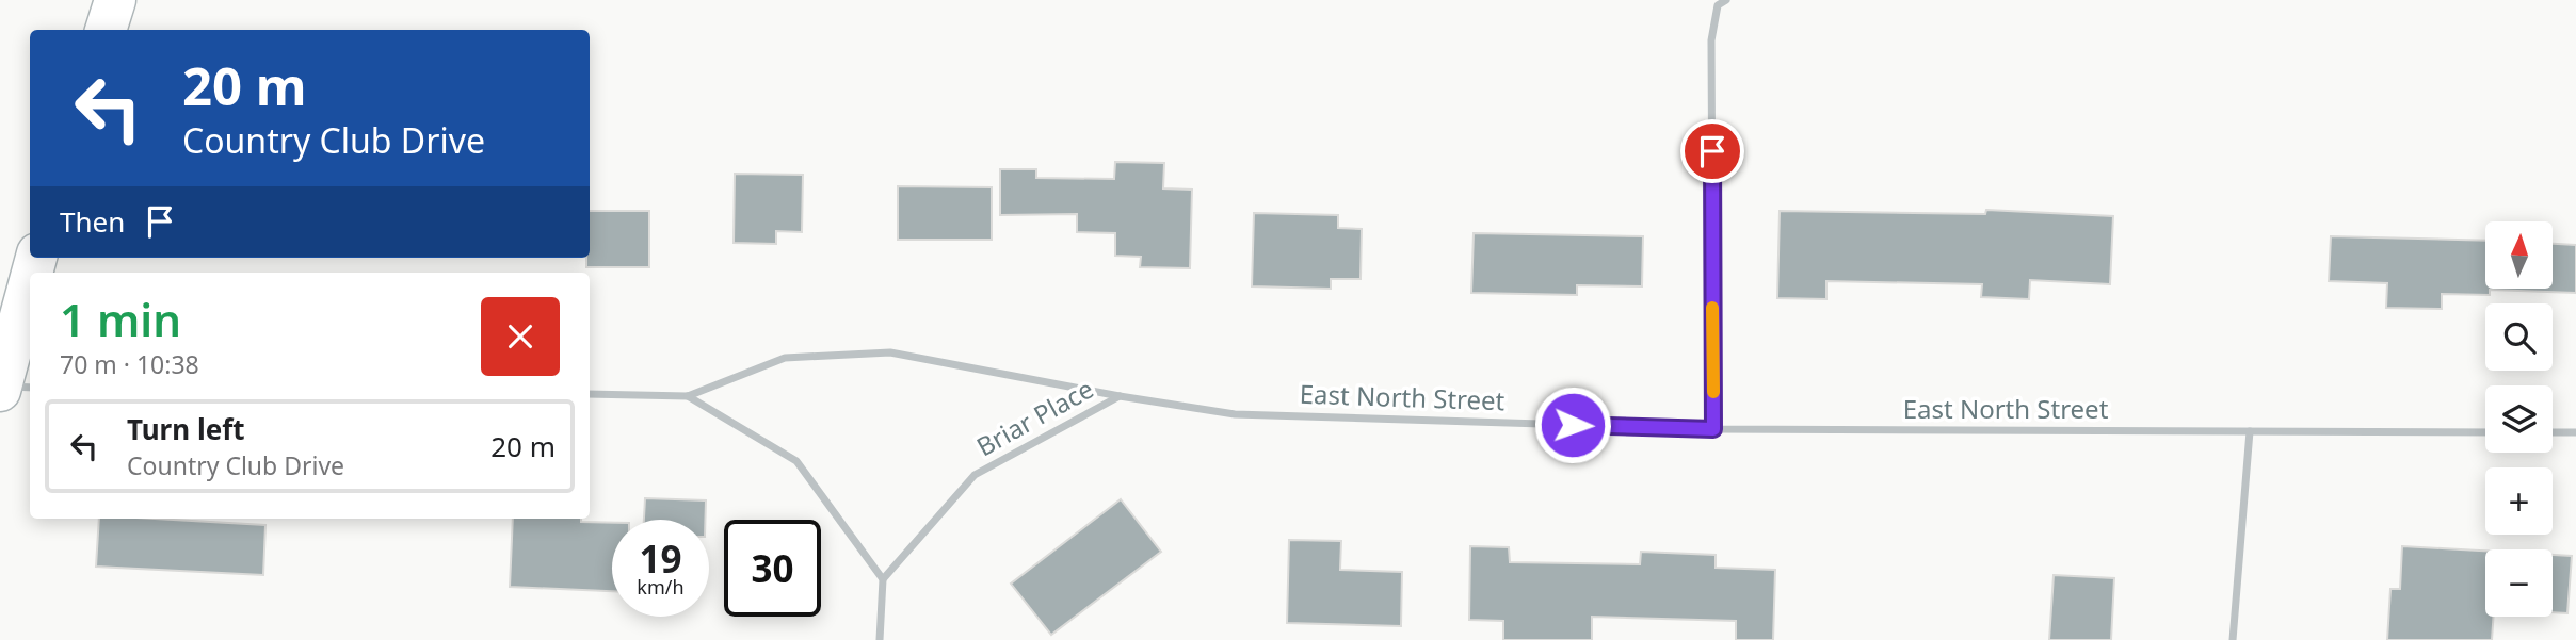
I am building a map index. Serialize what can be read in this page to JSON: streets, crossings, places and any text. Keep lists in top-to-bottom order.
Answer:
{
  "streets": {
    "street": ["East North Street", "Briar Place"]
  },
  "crossings": [
    ["East North Street", "Briar Place"]
  ],
  "north": "top",
  "page": {
    "turn": ["20 m", "Country Club Drive"],
    "then": "Then",
    "map_buttons": ["+", "−"],
    "heading": ["1 min", "70 m · 10:38"],
    "list": [
      {
        "name": "Turn left",
        "note": "Country Club Drive",
        "value": "20 m"
      }
    ],
    "speed": "19 km/h",
    "limit": "30"
  }
}
